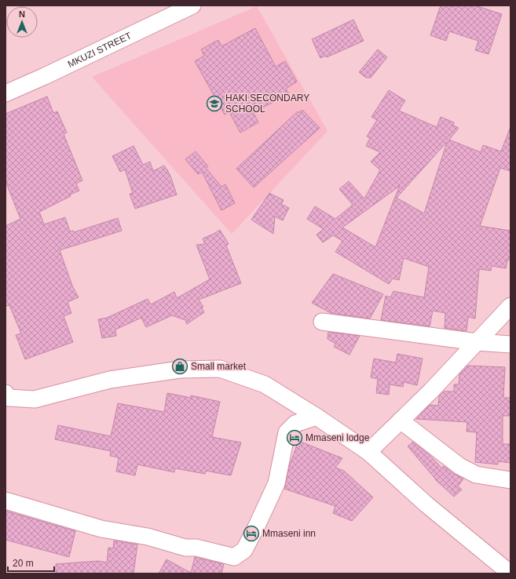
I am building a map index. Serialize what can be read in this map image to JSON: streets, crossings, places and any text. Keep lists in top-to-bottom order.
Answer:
{
  "streets": {
    "street": ["MKUZI STREET"]
  },
  "places": {
    "school or university": ["HAKI SECONDARY SCHOOL"],
    "shop": ["Small market"],
    "hotel": ["Mmaseni lodge", "Mmaseni inn"]
  },
  "scale_bar": "20 m",
  "north": "top"
}
